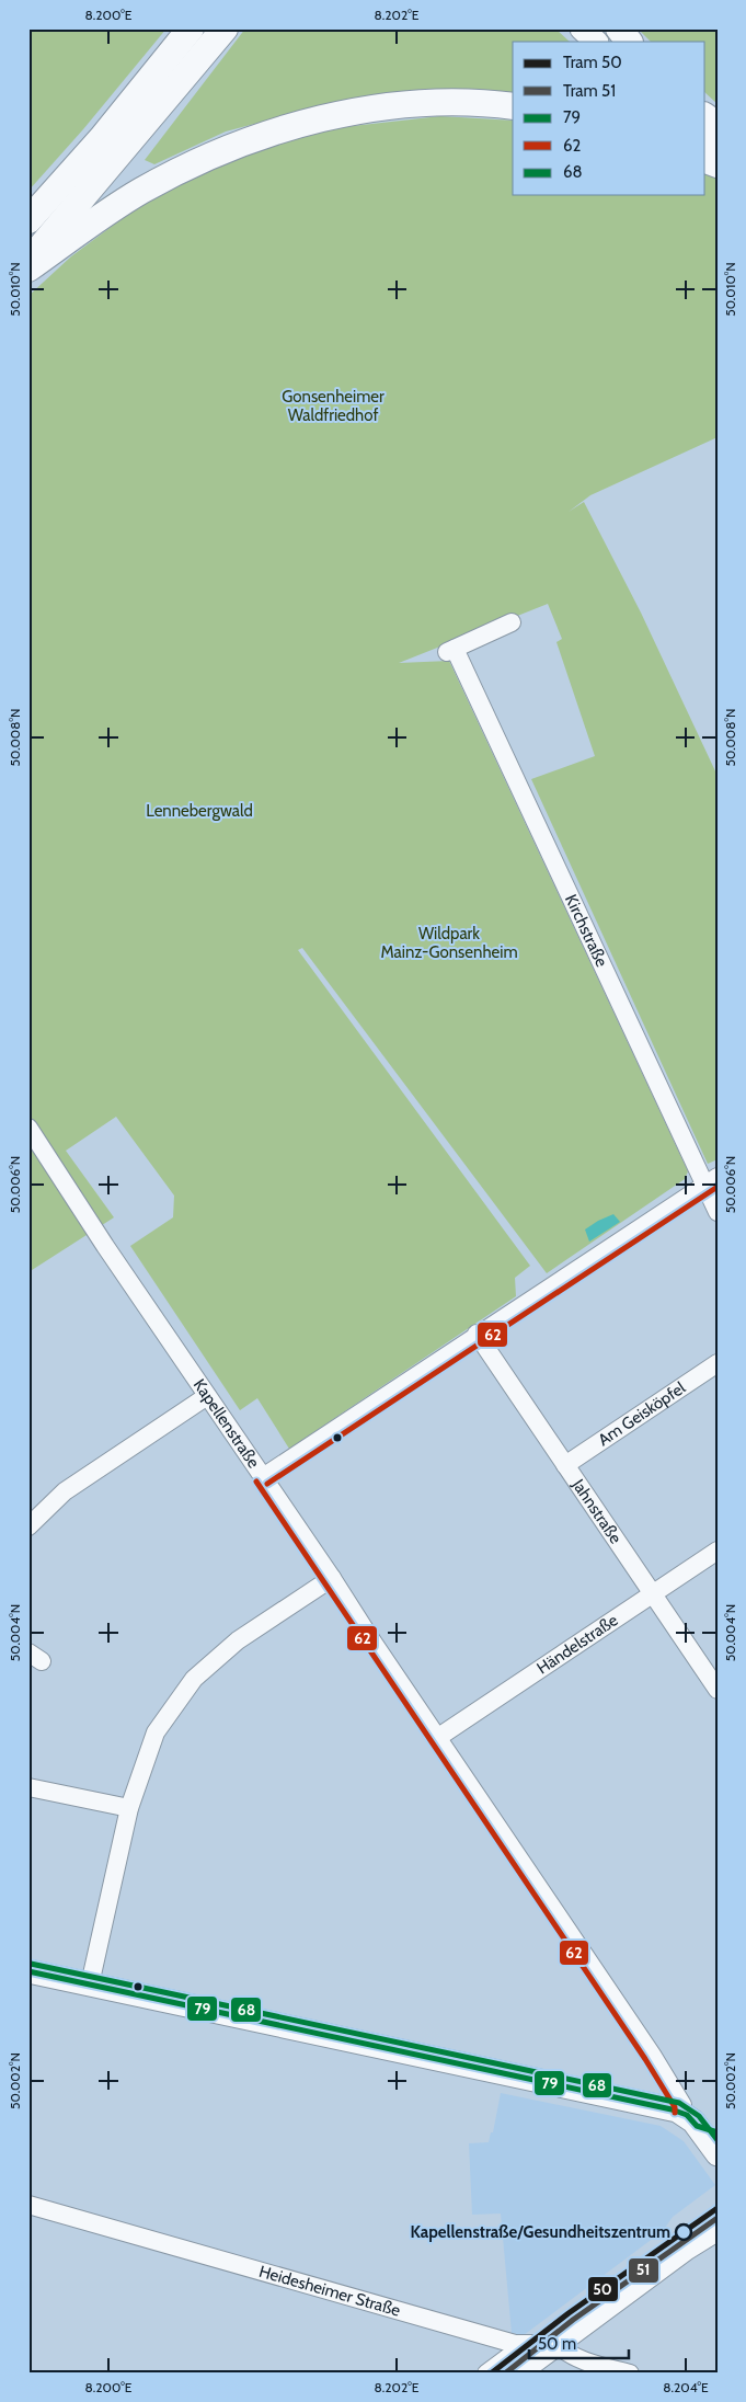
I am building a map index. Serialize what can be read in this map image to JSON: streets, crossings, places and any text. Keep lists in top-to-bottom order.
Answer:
{
  "streets": {
    "main road": ["Kapellenstraße"],
    "street": [
      "Kirchstraße",
      "Am Geisköpfel",
      "Jahnstraße",
      "Händelstraße",
      "Heidesheimer Straße"
    ]
  },
  "crossings": [
    ["Am Geisköpfel", "Jahnstraße"],
    ["Kapellenstraße", "Händelstraße"],
    ["Jahnstraße", "Händelstraße"]
  ],
  "parks": ["Gonsenheimer Waldfriedhof", "Lennebergwald", "Wildpark Mainz-Gonsenheim"],
  "places": ["Kapellenstraße/Gesundheitszentrum"],
  "lines": [
    "transit line 62",
    "transit line 68",
    "transit line 79",
    "tram line 50",
    "tram line 51"
  ],
  "legend": [
    "Tram 50",
    "Tram 51",
    "79",
    "62",
    "68"
  ],
  "scale_bar": "50 m",
  "coordinates": [
    "8.200°E",
    "8.202°E",
    "50.010°N",
    "50.008°N",
    "50.006°N",
    "50.004°N",
    "50.002°N",
    "8.204°E"
  ]
}
